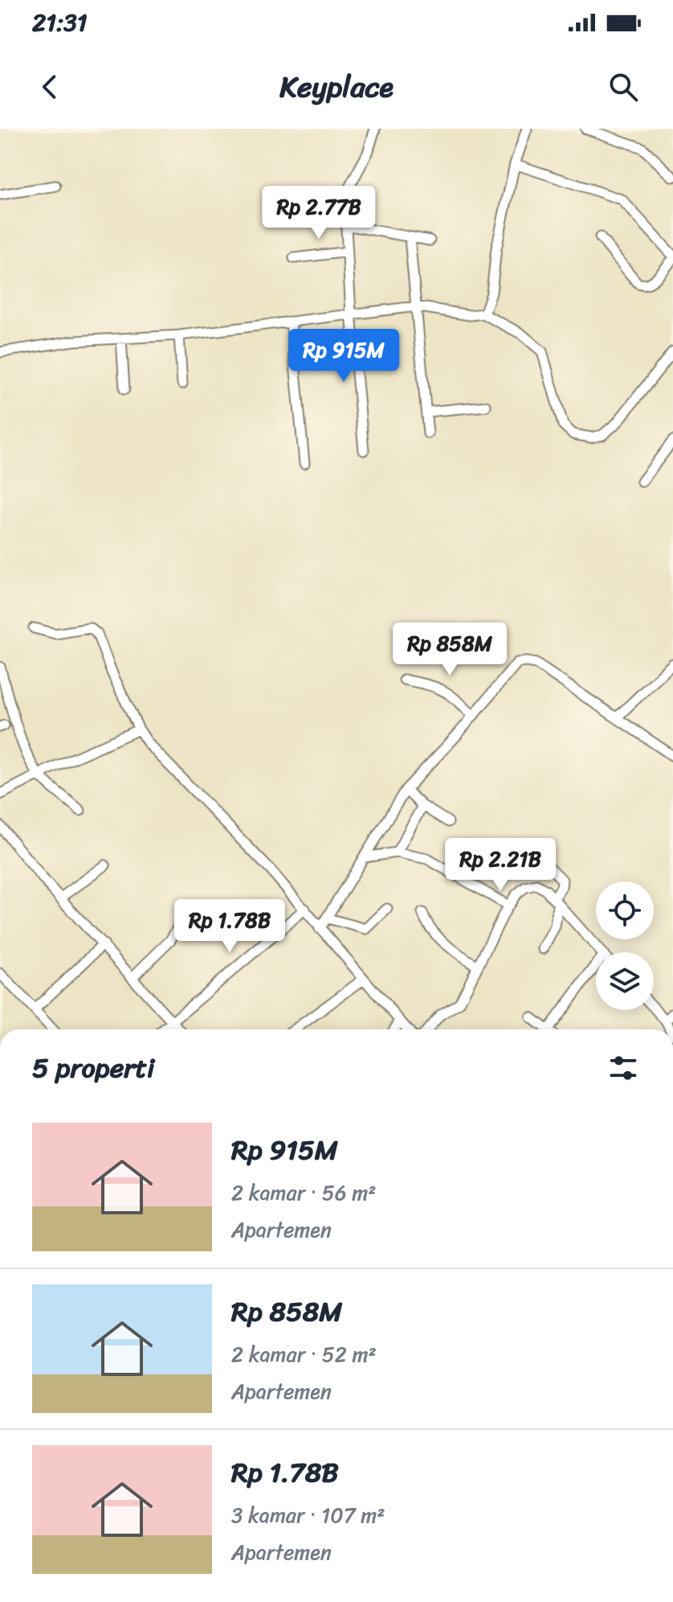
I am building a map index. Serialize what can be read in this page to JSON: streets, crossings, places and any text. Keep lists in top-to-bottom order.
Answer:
{
  "page": {
    "status": "21:31",
    "header": "Keyplace",
    "price": [
      "Rp 2.77B",
      "Rp 915M",
      "Rp 858M",
      "Rp 2.21B",
      "Rp 1.78B"
    ],
    "heading": "5 properti",
    "list": [
      {
        "name": "Rp 915M",
        "note": "2 kamar · 56 m² · Apartemen"
      },
      {
        "name": "Rp 858M",
        "note": "2 kamar · 52 m² · Apartemen"
      },
      {
        "name": "Rp 1.78B",
        "note": "3 kamar · 107 m² · Apartemen"
      }
    ]
  }
}
